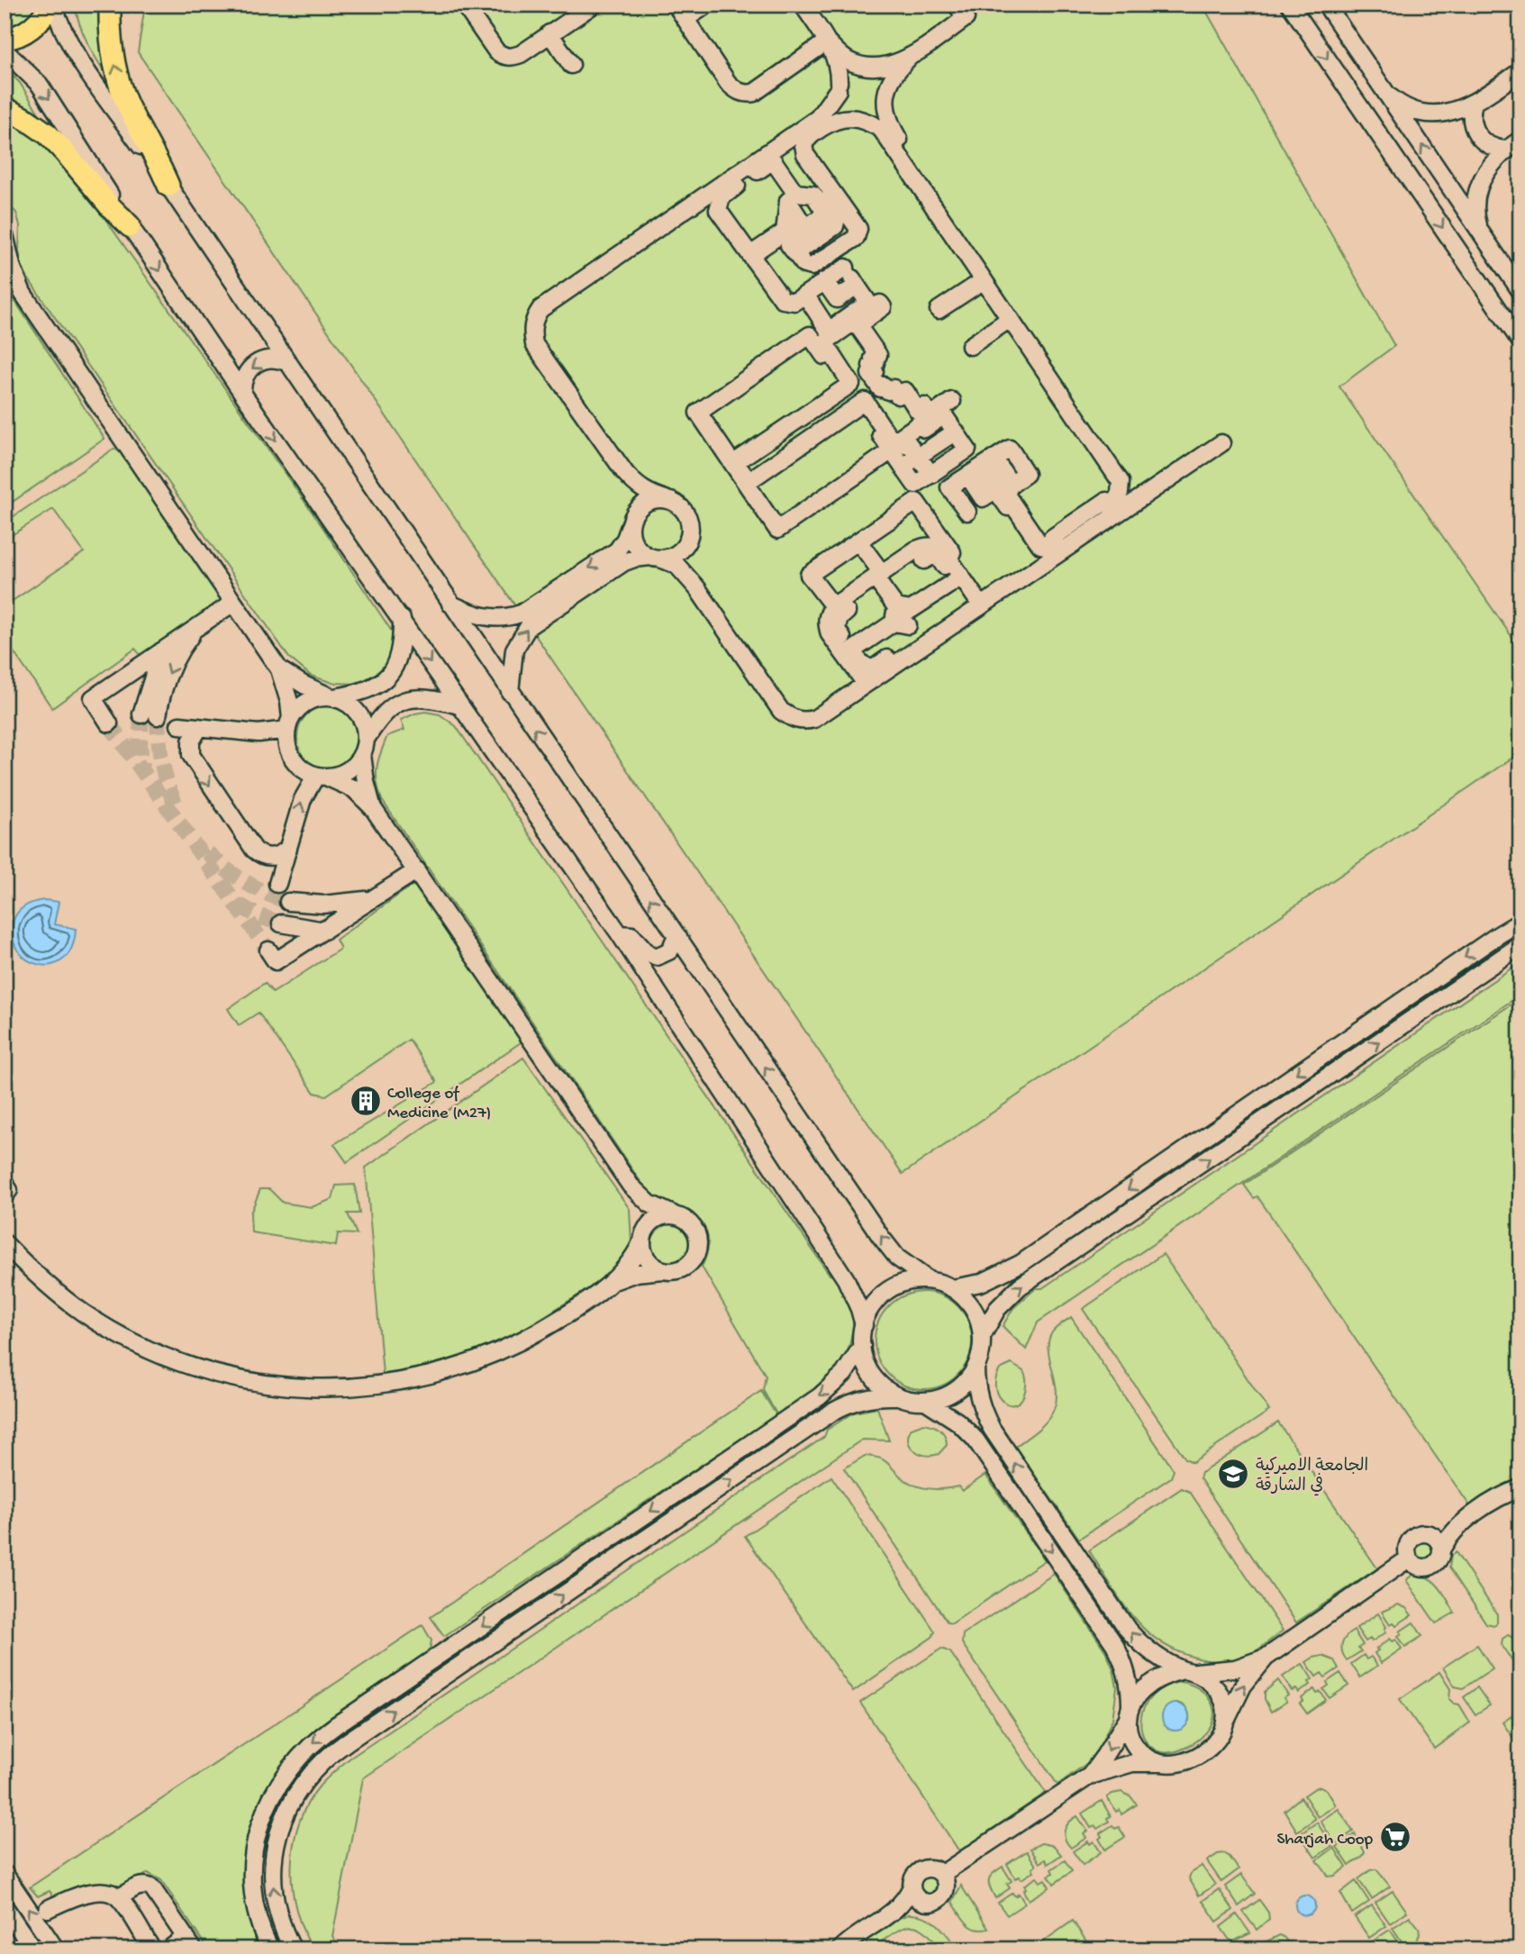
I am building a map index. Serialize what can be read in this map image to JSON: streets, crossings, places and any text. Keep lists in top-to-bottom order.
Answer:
{
  "places": {
    "building": ["College of Medicine (M27)"],
    "school or university": ["الجامعة الاميركية في الشارقة"],
    "supermarket": ["Sharjah Coop"]
  }
}
